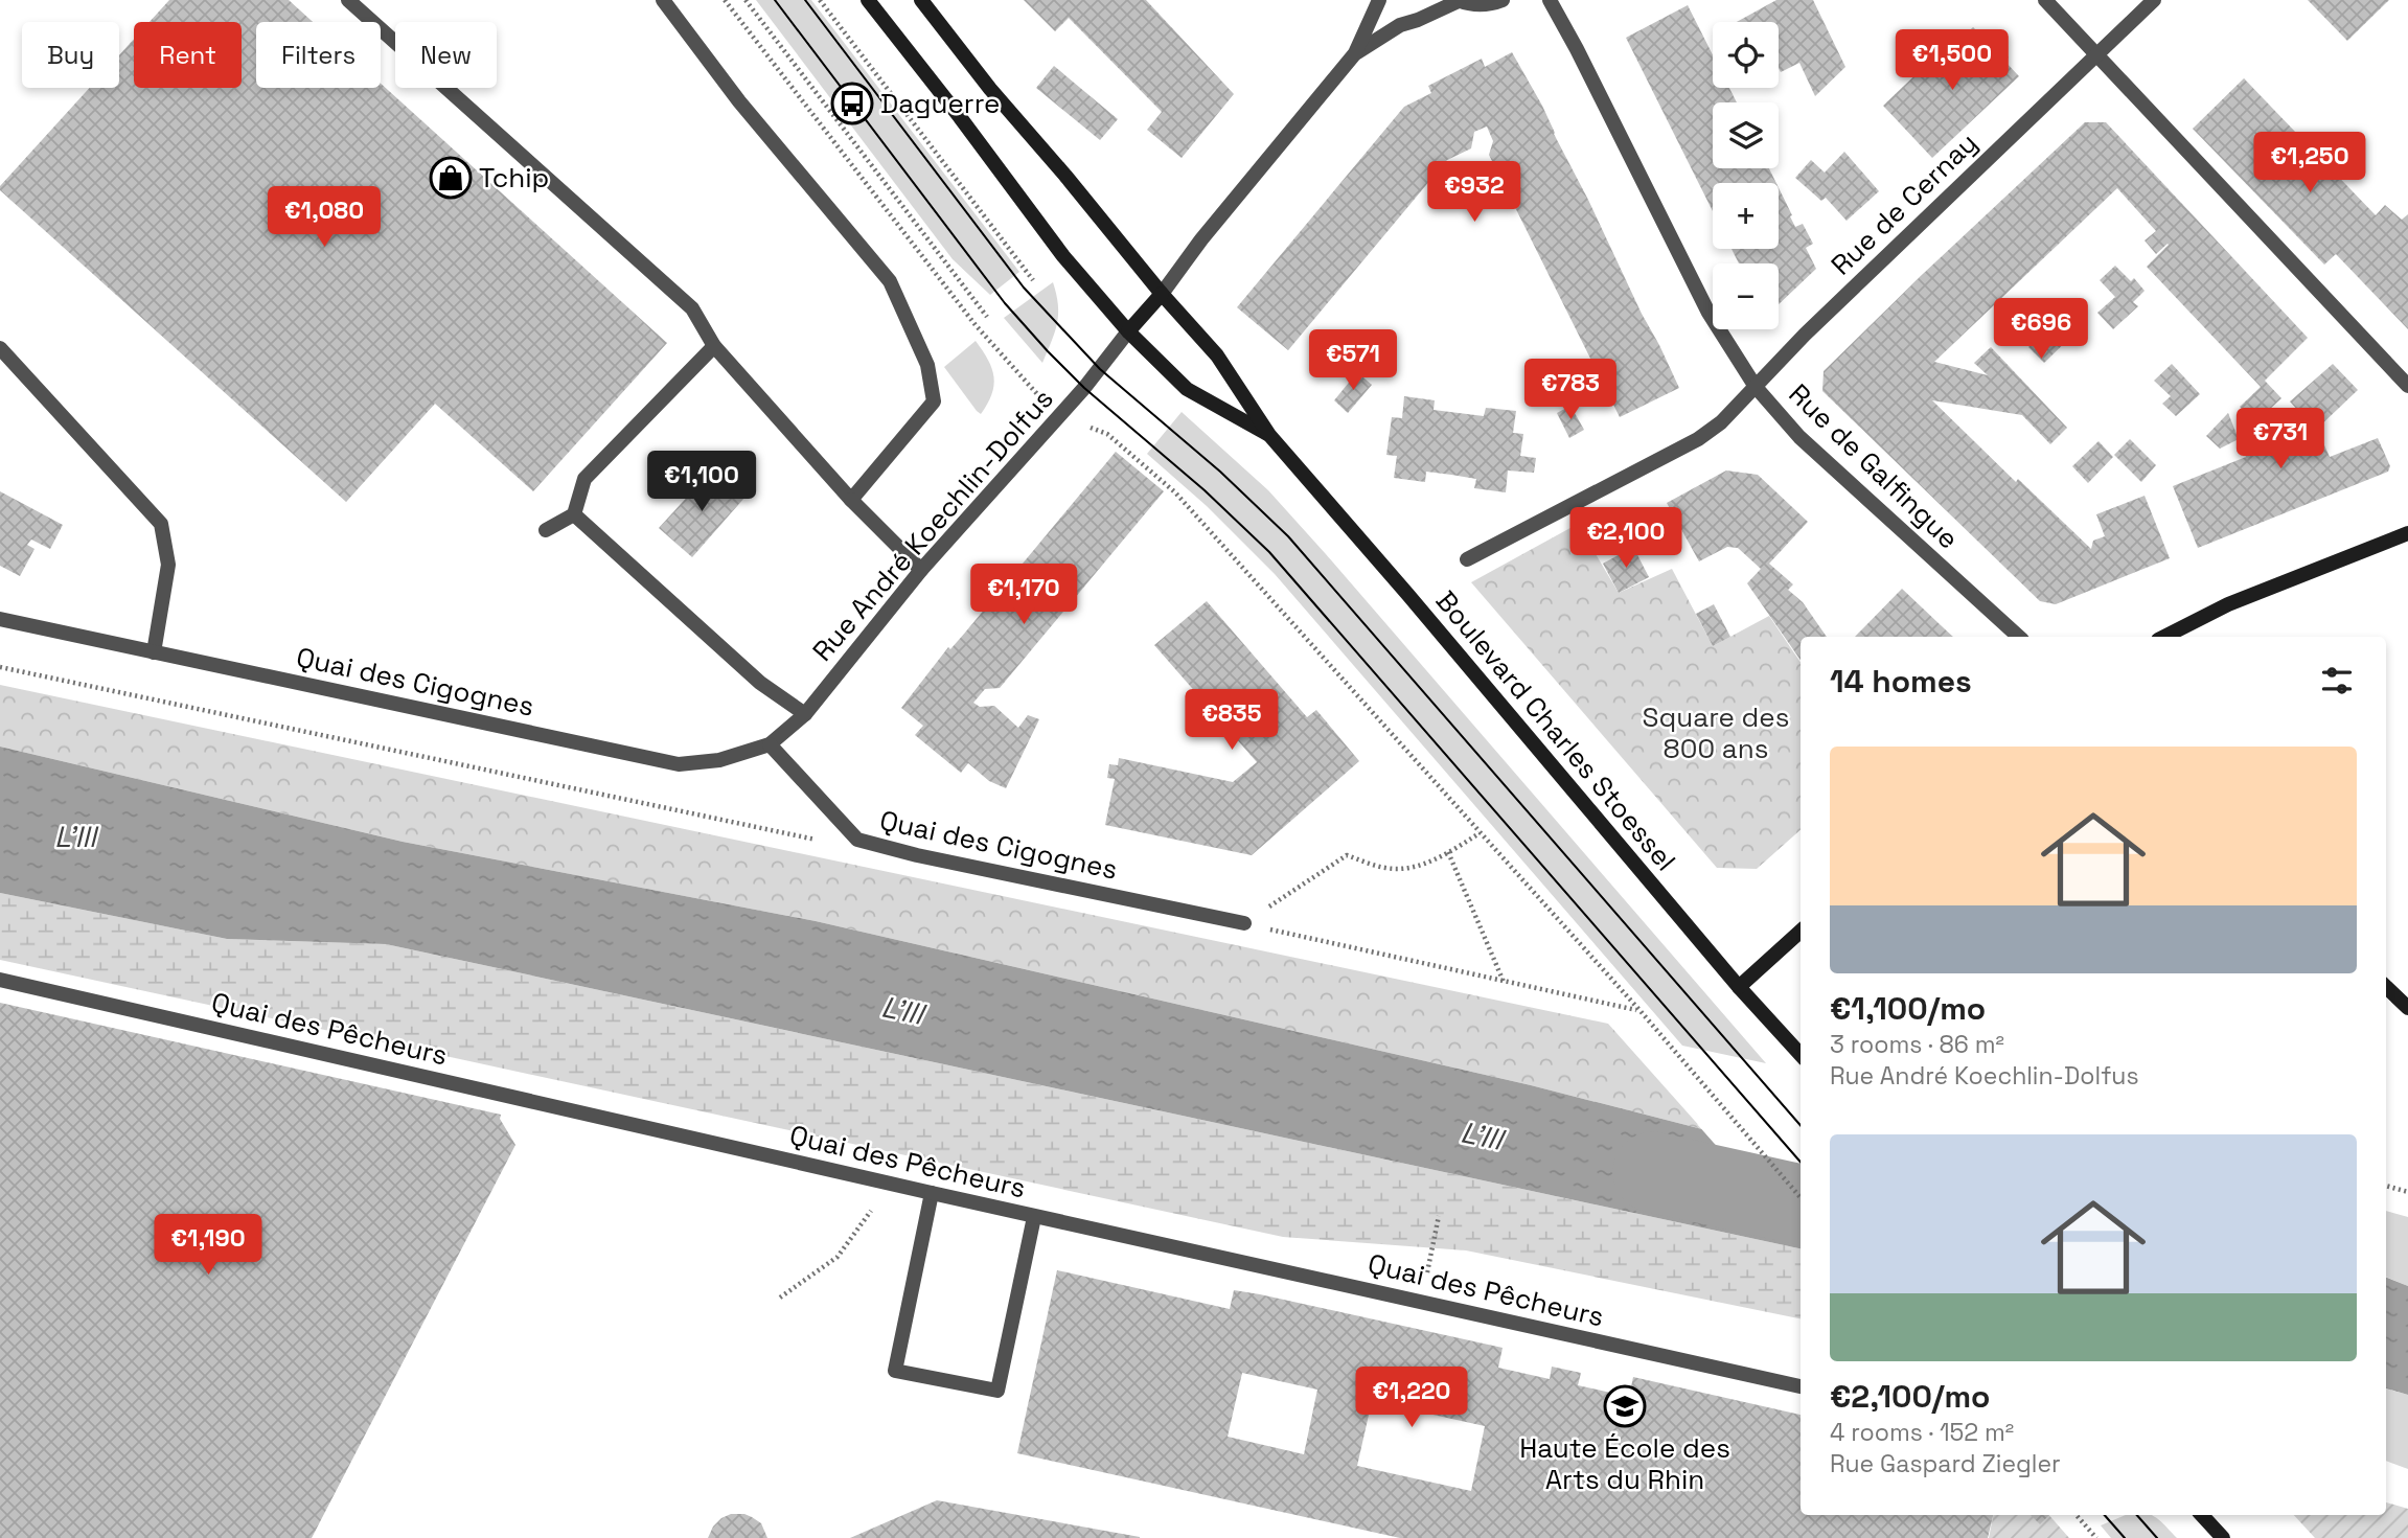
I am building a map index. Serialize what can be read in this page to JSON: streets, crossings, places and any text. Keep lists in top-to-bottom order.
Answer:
{
  "streets": {
    "main road": ["Boulevard Charles Stoessel"],
    "street": [
      "Rue de Cernay",
      "Rue de Galfingue",
      "Rue André Koechlin-Dolfus",
      "Quai des Cigognes",
      "Quai des Pêcheurs"
    ]
  },
  "crossings": [
    ["Rue de Cernay", "Rue de Galfingue"],
    ["Rue André Koechlin-Dolfus", "Quai des Cigognes"],
    ["Rue André Koechlin-Dolfus", "Boulevard Charles Stoessel"]
  ],
  "water": ["L'Ill"],
  "parks": ["Square des 800 ans"],
  "places": {
    "bus stop": ["Daguerre"],
    "shop": ["Tchip"],
    "school or university": ["Haute École des Arts du Rhin"]
  },
  "page": {
    "map_buttons": ["+", "−"],
    "chip": [
      "Buy",
      "Rent",
      "Filters",
      "New"
    ],
    "price": [
      "€1,500",
      "€1,250",
      "€932",
      "€1,080",
      "€696",
      "€571",
      "€783",
      "€731",
      "€1,100",
      "€2,100",
      "€1,170",
      "€835",
      "€1,190",
      "€1,220"
    ],
    "heading": "14 homes",
    "list": [
      {
        "name": "€1,100/mo",
        "note": "3 rooms · 86 m² · Rue André Koechlin-Dolfus"
      },
      {
        "name": "€2,100/mo",
        "note": "4 rooms · 152 m² · Rue Gaspard Ziegler"
      }
    ]
  }
}
